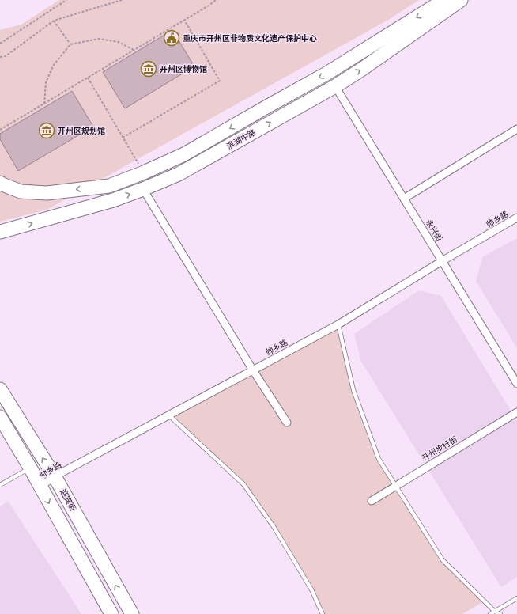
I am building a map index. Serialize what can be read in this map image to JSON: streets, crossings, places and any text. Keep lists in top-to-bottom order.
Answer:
{
  "streets": {
    "highway": ["滨湖中路", "迎宾街"],
    "street": ["帅乡路", "永兴街", "开州步行街"]
  },
  "crossings": [
    ["滨湖中路", "永兴街"],
    ["帅乡路", "永兴街"],
    ["帅乡路", "迎宾街"]
  ],
  "places": {
    "public building": ["重庆市开州区非物质文化遗产保护中心"],
    "museum": ["开州区博物馆", "开州区规划馆"]
  }
}
